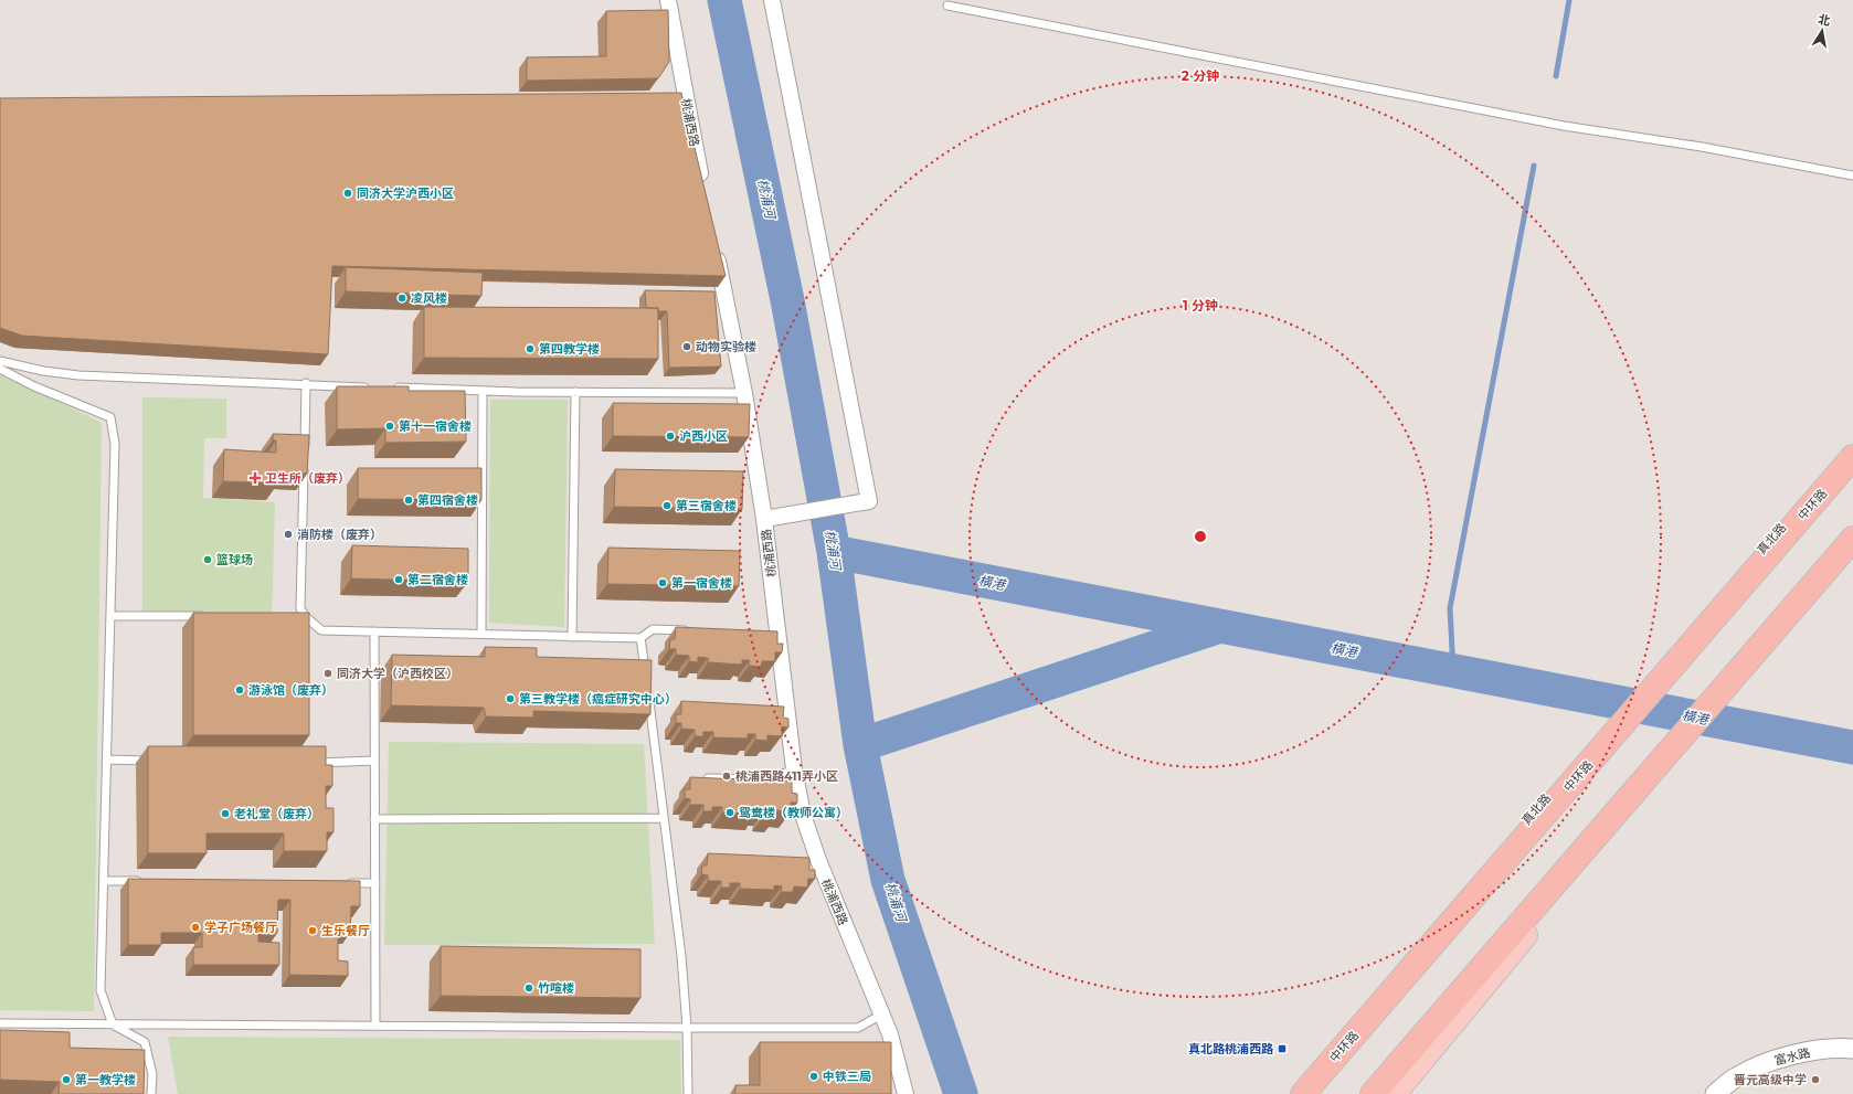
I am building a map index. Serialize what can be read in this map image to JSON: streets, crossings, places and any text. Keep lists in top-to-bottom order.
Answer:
{
  "streets": {
    "highway": ["中环路"],
    "main road": ["真北路"],
    "street": ["桃浦西路", "富水路"]
  },
  "water": ["桃浦河", "横港"],
  "places": {
    "other": [
      "同济大学沪西小区",
      "凌风楼",
      "动物实验楼",
      "第四教学楼",
      "第十一宿舍楼",
      "沪西小区",
      "第四宿舍楼",
      "第三宿舍楼",
      "消防楼（废弃）",
      "篮球场",
      "第二宿舍楼",
      "第一宿舍楼",
      "同济大学（沪西校区）",
      "游泳馆（废弃）",
      "第三教学楼（癌症研究中心）",
      "桃浦西路411弄小区",
      "鸳鸯楼（教师公寓）",
      "老礼堂（废弃）",
      "学子广场餐厅",
      "生乐餐厅",
      "竹喧楼",
      "中铁三局",
      "第一教学楼",
      "晋元高级中学"
    ],
    "health": ["卫生所（废弃）"],
    "transit": ["真北路桃浦西路"]
  },
  "north": "top",
  "rings": ["2 分钟", "1 分钟"]
}
